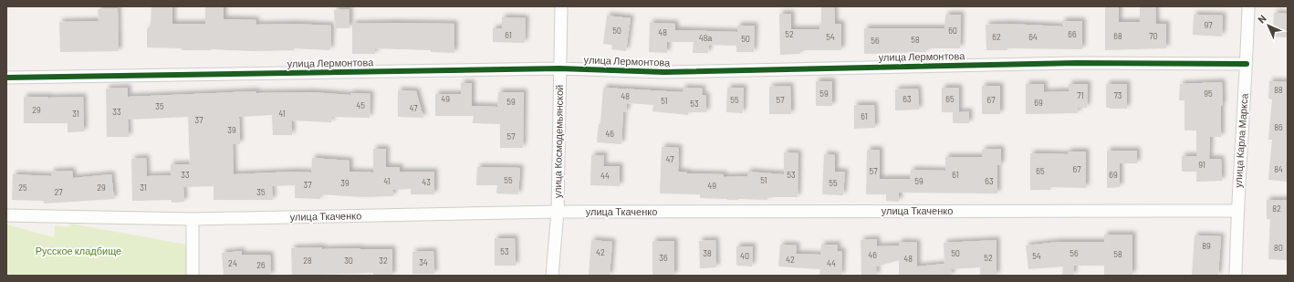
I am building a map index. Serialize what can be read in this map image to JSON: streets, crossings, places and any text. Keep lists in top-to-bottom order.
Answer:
{
  "streets": {
    "street": [
      "улица Лермонтова",
      "улица Карла Маркса",
      "улица Космодемьянской",
      "улица Ткаченко"
    ]
  },
  "crossings": [
    ["улица Лермонтова", "улица Карла Маркса"],
    ["улица Лермонтова", "улица Космодемьянской"],
    ["улица Карла Маркса", "улица Ткаченко"],
    ["улица Космодемьянской", "улица Ткаченко"]
  ],
  "parks": ["Русское кладбище"],
  "house_numbers": [
    "97",
    "50",
    "60",
    "48",
    "52",
    "66",
    "61",
    "68",
    "70",
    "54",
    "62",
    "64",
    "48а",
    "50",
    "58",
    "56",
    "88",
    "59",
    "95",
    "71",
    "73",
    "48",
    "49",
    "63",
    "65",
    "55",
    "57",
    "67",
    "51",
    "59",
    "69",
    "53",
    "45",
    "35",
    "47",
    "29",
    "33",
    "31",
    "41",
    "61",
    "37",
    "86",
    "39",
    "46",
    "57",
    "47",
    "91",
    "67",
    "84",
    "57",
    "65",
    "33",
    "53",
    "61",
    "69",
    "44",
    "55",
    "51",
    "41",
    "59",
    "63",
    "43",
    "39",
    "55",
    "37",
    "49",
    "25",
    "29",
    "31",
    "27",
    "35",
    "82",
    "89",
    "80",
    "53",
    "42",
    "38",
    "50",
    "56",
    "58",
    "46",
    "40",
    "54",
    "36",
    "52",
    "48",
    "42",
    "28",
    "30",
    "32",
    "34",
    "24",
    "44",
    "26"
  ],
  "north": "top left"
}
